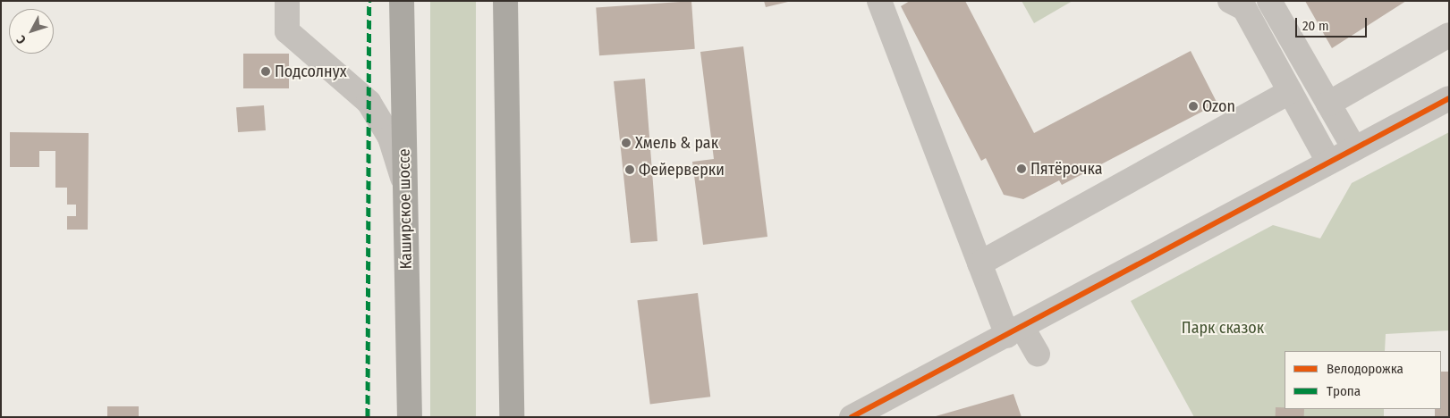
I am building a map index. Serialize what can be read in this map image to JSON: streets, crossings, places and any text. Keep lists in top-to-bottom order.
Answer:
{
  "streets": {
    "highway": ["Каширское шоссе"]
  },
  "parks": ["Парк сказок"],
  "places": [
    "Подсолнух",
    "Ozon",
    "Хмель & рак",
    "Пятёрочка",
    "Фейерверки"
  ],
  "legend": ["Велодорожка", "Тропа"],
  "scale_bar": "20 m",
  "north": "bottom left"
}
